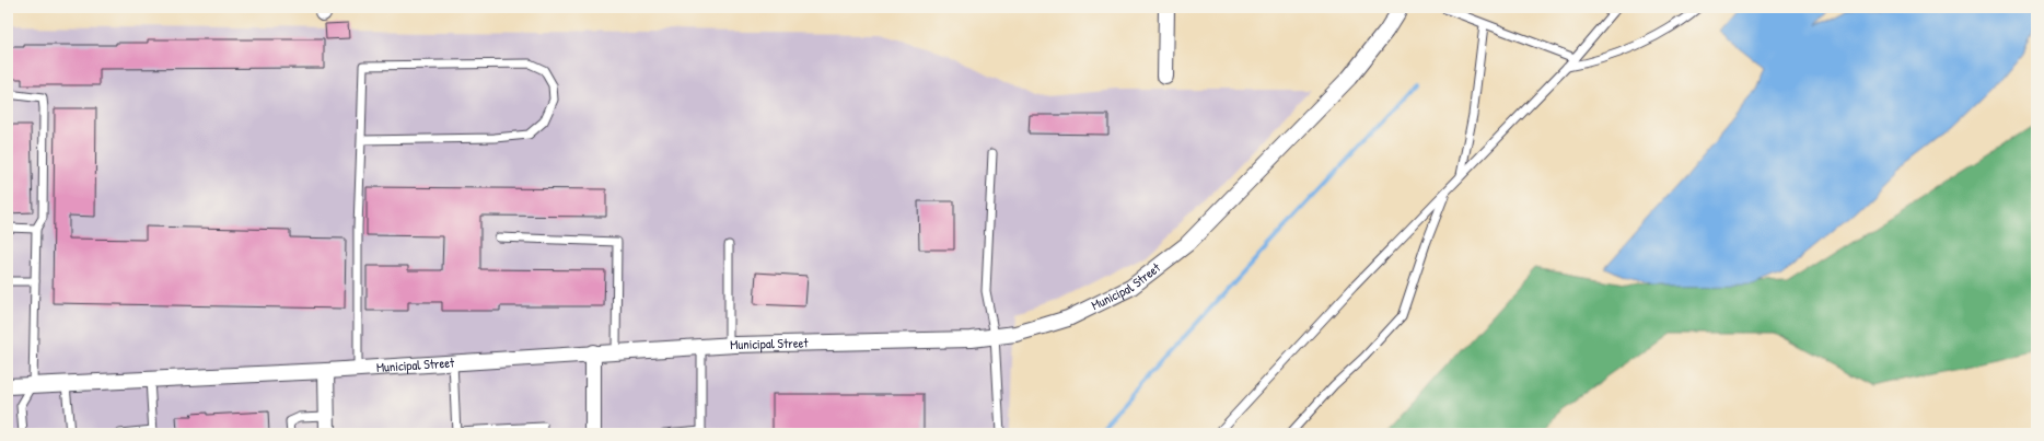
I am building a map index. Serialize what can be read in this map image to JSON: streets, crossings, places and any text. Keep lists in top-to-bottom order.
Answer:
{
  "streets": {
    "street": ["Municipal Street"]
  }
}
